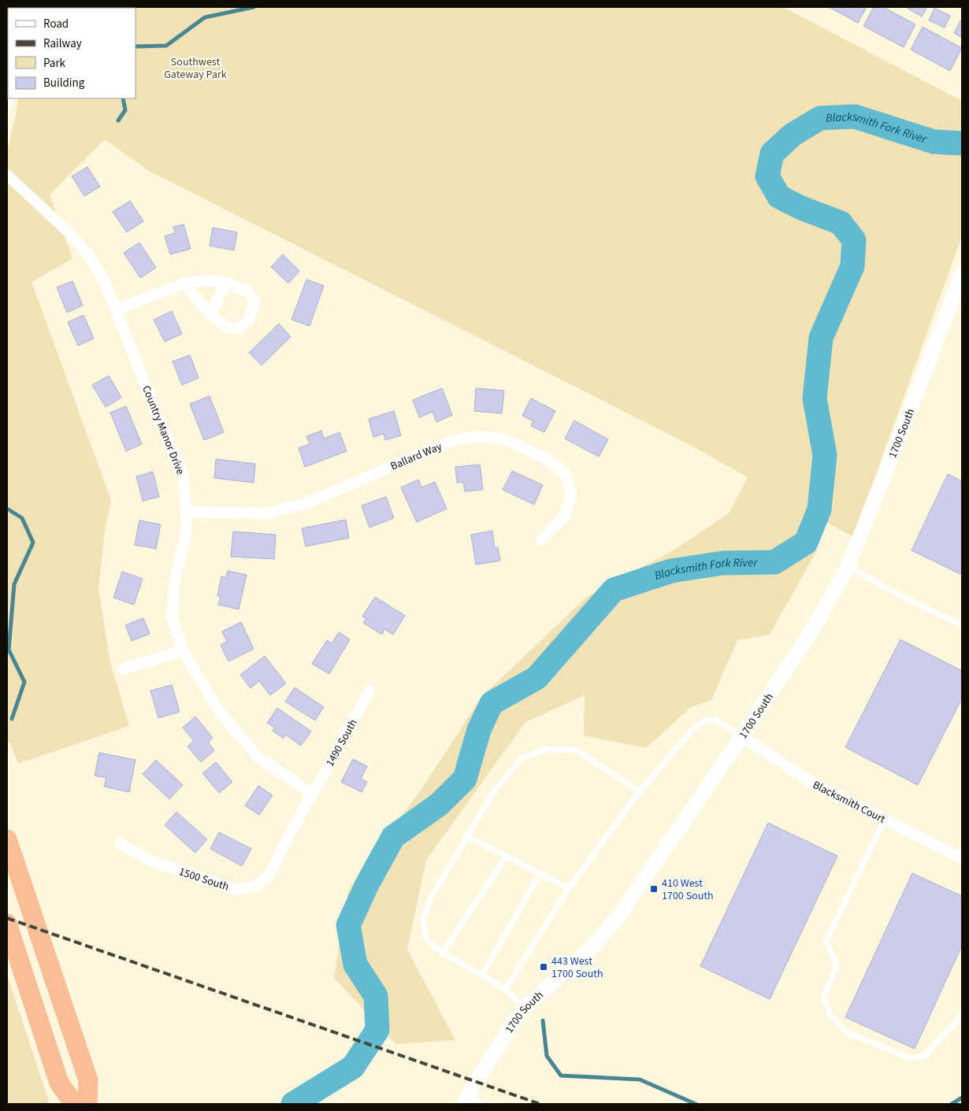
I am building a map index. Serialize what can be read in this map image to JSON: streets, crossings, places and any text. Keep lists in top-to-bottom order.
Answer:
{
  "streets": {
    "street": [
      "Country Manor Drive",
      "1700 South",
      "Ballard Way",
      "1490 South",
      "Blacksmith Court",
      "1500 South"
    ]
  },
  "crossings": [
    ["Country Manor Drive", "Ballard Way"],
    ["Country Manor Drive", "1490 South"],
    ["Country Manor Drive", "1500 South"],
    ["1700 South", "Blacksmith Court"],
    ["1490 South", "1500 South"]
  ],
  "water": ["Blacksmith Fork River"],
  "parks": ["Southwest Gateway Park"],
  "places": {
    "transit": ["410 West 1700 South", "443 West 1700 South"]
  },
  "legend": [
    "Road",
    "Railway",
    "Park",
    "Building"
  ]
}
